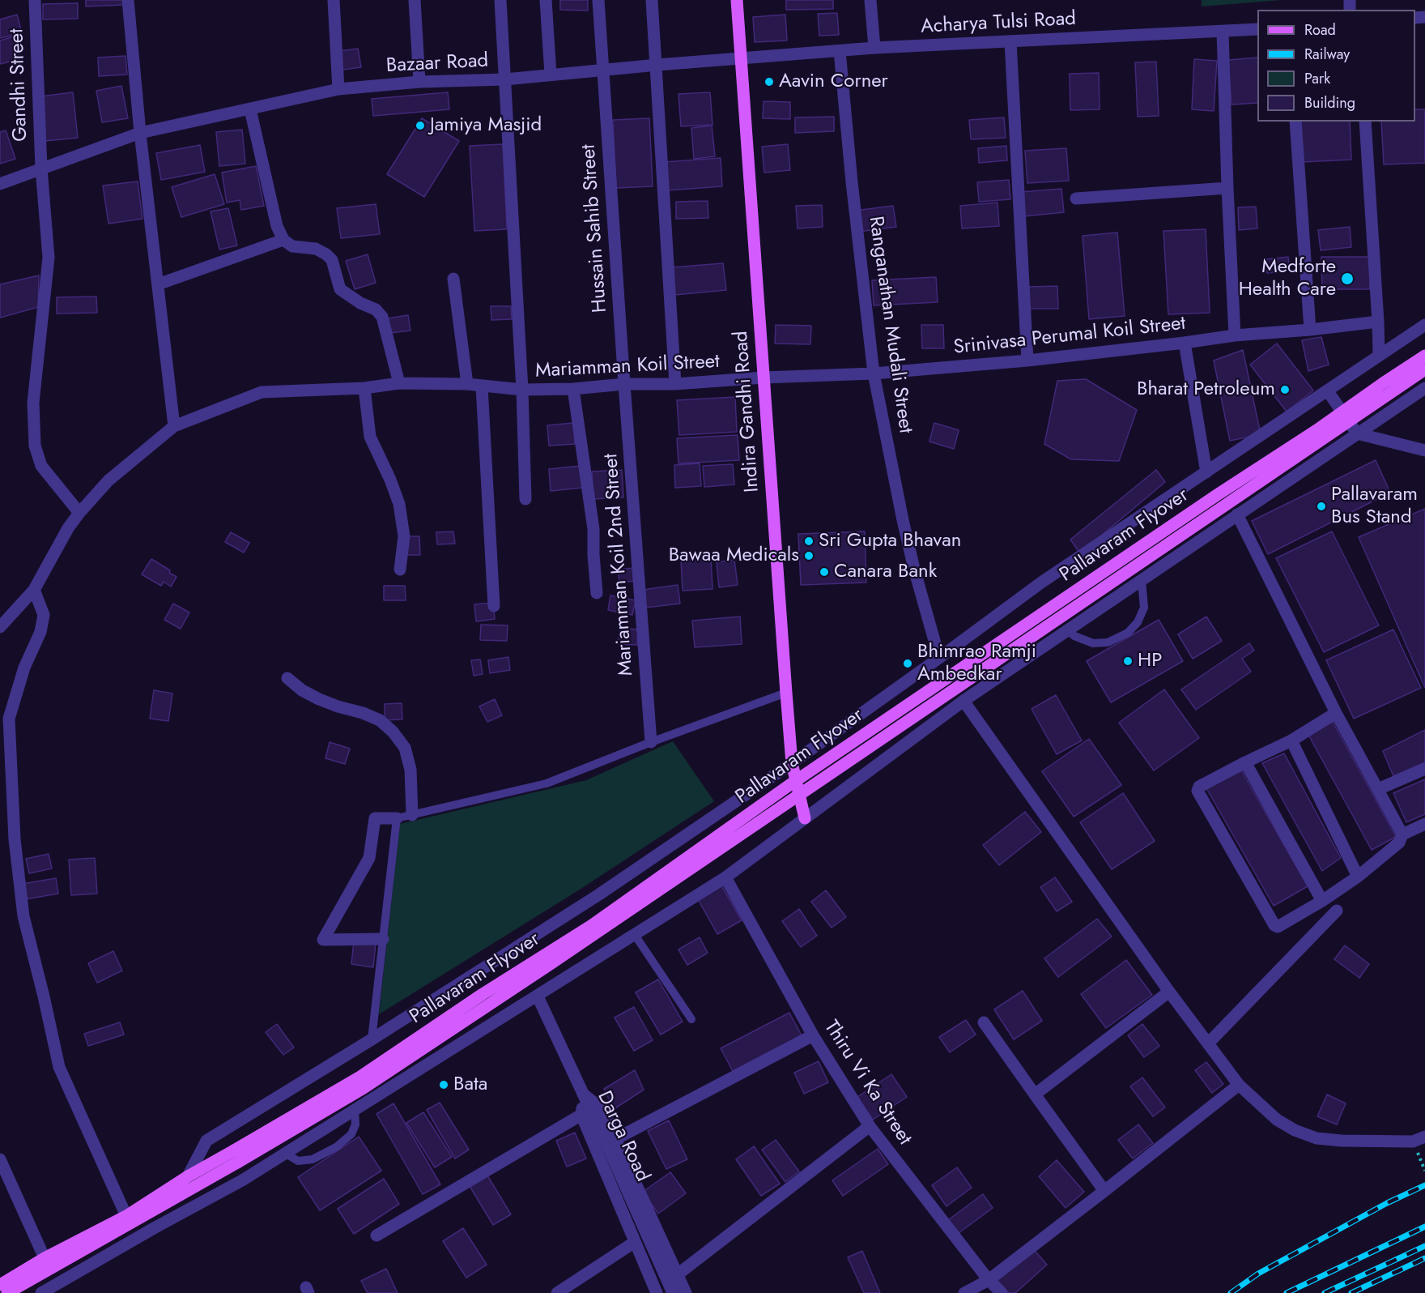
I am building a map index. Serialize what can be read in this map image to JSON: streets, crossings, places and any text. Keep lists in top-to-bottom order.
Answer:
{
  "streets": {
    "main road": ["Indira Gandhi Road", "Pallavaram Flyover"],
    "street": [
      "Acharya Tulsi Road",
      "Bazaar Road",
      "Gandhi Street",
      "Hussain Sahib Street",
      "Ranganathan Mudali Street",
      "Srinivasa Perumal Koil Street",
      "Mariamman Koil Street",
      "Mariamman Koil 2nd Street",
      "Thiru Vi Ka Street",
      "Darga Road"
    ]
  },
  "crossings": [
    ["Acharya Tulsi Road", "Bazaar Road"],
    ["Acharya Tulsi Road", "Ranganathan Mudali Street"],
    ["Acharya Tulsi Road", "Indira Gandhi Road"],
    ["Bazaar Road", "Gandhi Street"],
    ["Bazaar Road", "Hussain Sahib Street"],
    ["Bazaar Road", "Indira Gandhi Road"],
    ["Gandhi Street", "Mariamman Koil Street"],
    ["Hussain Sahib Street", "Mariamman Koil Street"],
    ["Hussain Sahib Street", "Mariamman Koil 2nd Street"],
    ["Ranganathan Mudali Street", "Srinivasa Perumal Koil Street"],
    ["Srinivasa Perumal Koil Street", "Mariamman Koil Street"],
    ["Srinivasa Perumal Koil Street", "Indira Gandhi Road"],
    ["Mariamman Koil Street", "Indira Gandhi Road"],
    ["Mariamman Koil Street", "Mariamman Koil 2nd Street"]
  ],
  "places": [
    "Aavin Corner",
    "Jamiya Masjid",
    "Medforte Health Care",
    "Bharat Petroleum",
    "Pallavaram Bus Stand",
    "Sri Gupta Bhavan",
    "Bawaa Medicals",
    "Canara Bank",
    "HP",
    "Bhimrao Ramji Ambedkar",
    "Bata"
  ],
  "legend": [
    "Road",
    "Railway",
    "Park",
    "Building"
  ]
}
